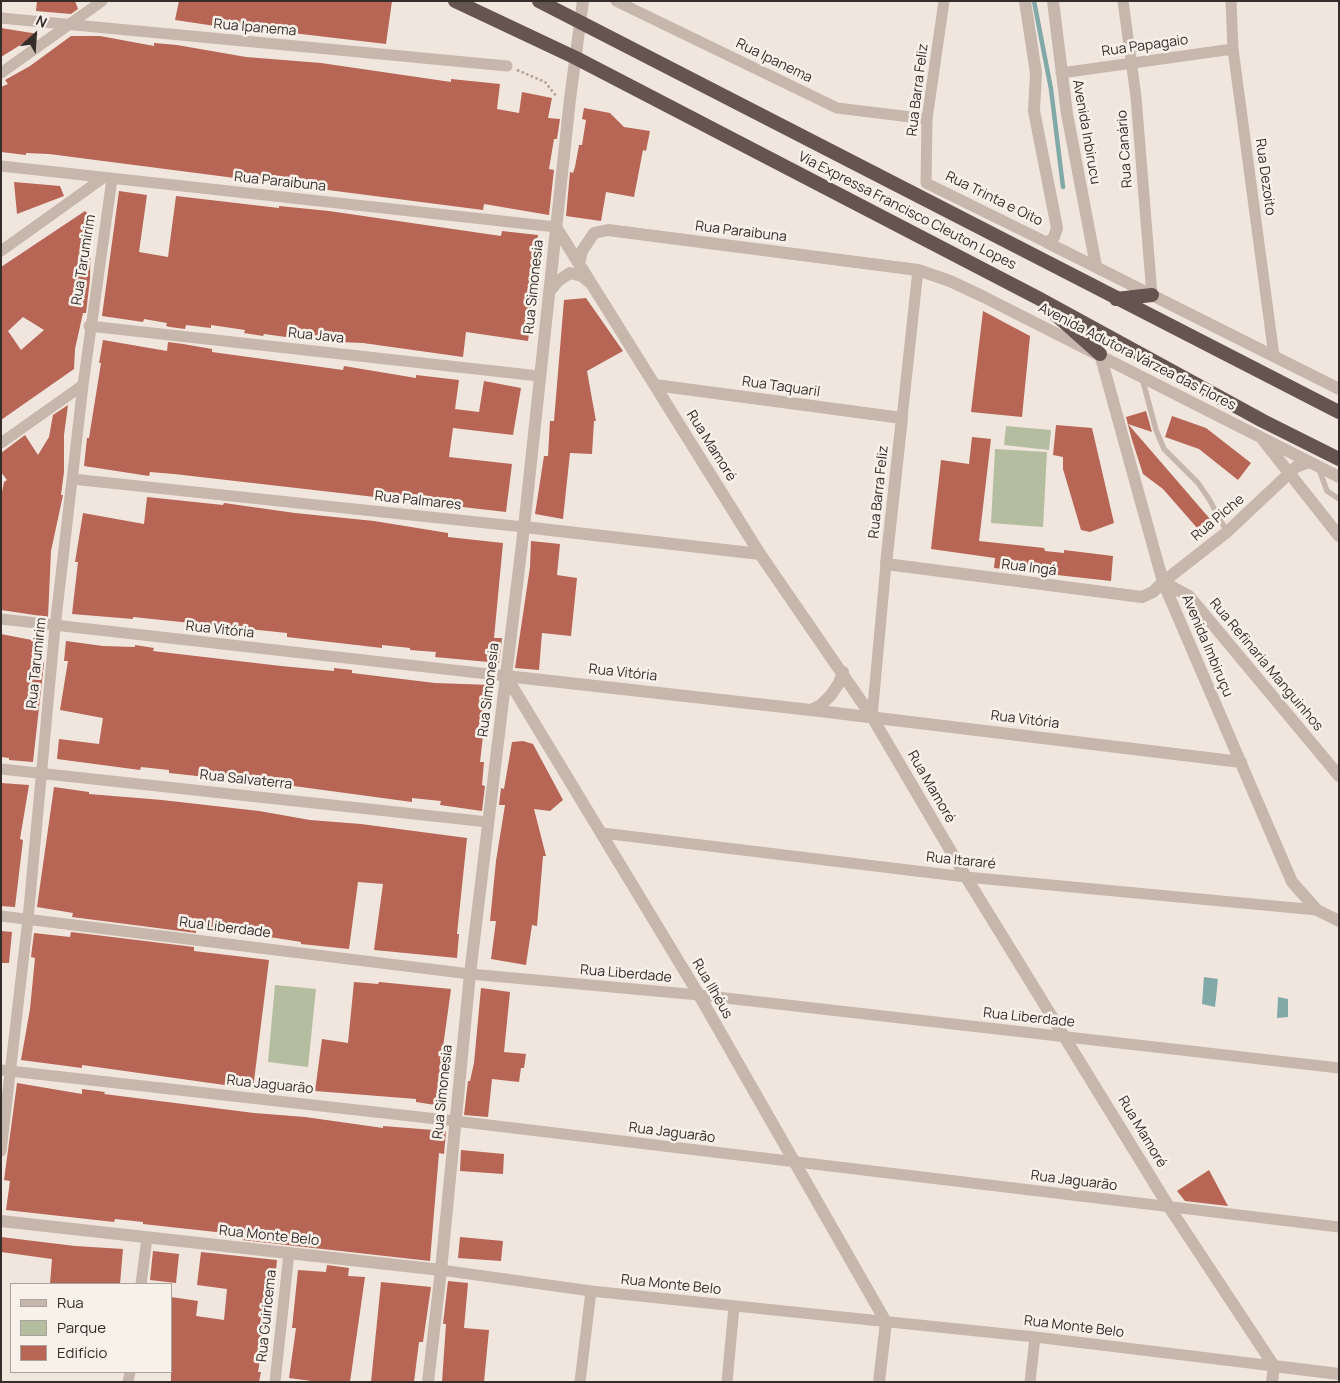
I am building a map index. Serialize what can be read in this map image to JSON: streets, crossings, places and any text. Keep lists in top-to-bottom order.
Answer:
{
  "streets": {
    "highway": ["Via Expressa Francisco Cleuton Lopes"],
    "street": [
      "Rua Ipanema",
      "Rua Papagaio",
      "Rua Barra Feliz",
      "Avenida Inbirucu",
      "Rua Canário",
      "Rua Dezoito",
      "Rua Paraibuna",
      "Rua Trinta e Oito",
      "Rua Tarumirim",
      "Rua Simonesia",
      "Rua Java",
      "Avenida Adutora Várzea das Flores",
      "Rua Taquaril",
      "Rua Mamoré",
      "Rua Palmares",
      "Rua Piche",
      "Rua Ingá",
      "Rua Vitória",
      "Avenida Imbiruçu",
      "Rua Refinaria Manguinhos",
      "Rua Salvaterra",
      "Rua Itararé",
      "Rua Liberdade",
      "Rua Ilhéus",
      "Rua Jaguarão",
      "Rua Monte Belo",
      "Rua Guiricema"
    ]
  },
  "crossings": [
    ["Rua Ipanema", "Rua Barra Feliz"],
    ["Rua Papagaio", "Avenida Inbirucu"],
    ["Rua Papagaio", "Rua Canário"],
    ["Rua Papagaio", "Rua Dezoito"],
    ["Rua Barra Feliz", "Rua Paraibuna"],
    ["Rua Barra Feliz", "Rua Trinta e Oito"],
    ["Rua Barra Feliz", "Avenida Adutora Várzea das Flores"],
    ["Rua Barra Feliz", "Rua Taquaril"],
    ["Rua Barra Feliz", "Rua Mamoré"],
    ["Rua Barra Feliz", "Rua Ingá"],
    ["Rua Barra Feliz", "Rua Vitória"],
    ["Rua Paraibuna", "Rua Tarumirim"],
    ["Rua Paraibuna", "Rua Simonesia"],
    ["Rua Paraibuna", "Avenida Adutora Várzea das Flores"],
    ["Rua Paraibuna", "Rua Mamoré"],
    ["Rua Tarumirim", "Rua Java"],
    ["Rua Tarumirim", "Rua Palmares"],
    ["Rua Tarumirim", "Rua Vitória"],
    ["Rua Tarumirim", "Rua Salvaterra"],
    ["Rua Tarumirim", "Rua Liberdade"],
    ["Rua Tarumirim", "Rua Jaguarão"],
    ["Rua Simonesia", "Rua Java"],
    ["Rua Simonesia", "Rua Mamoré"],
    ["Rua Simonesia", "Rua Palmares"],
    ["Rua Simonesia", "Rua Vitória"],
    ["Rua Simonesia", "Rua Salvaterra"],
    ["Rua Simonesia", "Rua Liberdade"],
    ["Rua Simonesia", "Rua Ilhéus"],
    ["Rua Simonesia", "Rua Jaguarão"],
    ["Rua Simonesia", "Rua Monte Belo"],
    ["Avenida Adutora Várzea das Flores", "Rua Piche"],
    ["Avenida Adutora Várzea das Flores", "Avenida Imbiruçu"],
    ["Rua Taquaril", "Rua Mamoré"],
    ["Rua Mamoré", "Rua Palmares"],
    ["Rua Mamoré", "Rua Vitória"],
    ["Rua Mamoré", "Rua Itararé"],
    ["Rua Mamoré", "Rua Liberdade"],
    ["Rua Mamoré", "Rua Jaguarão"],
    ["Rua Mamoré", "Rua Monte Belo"],
    ["Rua Piche", "Rua Ingá"],
    ["Rua Piche", "Avenida Imbiruçu"],
    ["Rua Piche", "Rua Refinaria Manguinhos"],
    ["Rua Ingá", "Avenida Imbiruçu"],
    ["Rua Ingá", "Rua Refinaria Manguinhos"],
    ["Rua Vitória", "Avenida Imbiruçu"],
    ["Rua Vitória", "Rua Ilhéus"],
    ["Avenida Imbiruçu", "Rua Refinaria Manguinhos"],
    ["Avenida Imbiruçu", "Rua Itararé"],
    ["Rua Itararé", "Rua Ilhéus"],
    ["Rua Liberdade", "Rua Ilhéus"],
    ["Rua Ilhéus", "Rua Jaguarão"],
    ["Rua Ilhéus", "Rua Monte Belo"],
    ["Rua Monte Belo", "Rua Guiricema"]
  ],
  "legend": ["Rua", "Parque", "Edifício"],
  "north": "top right"
}
